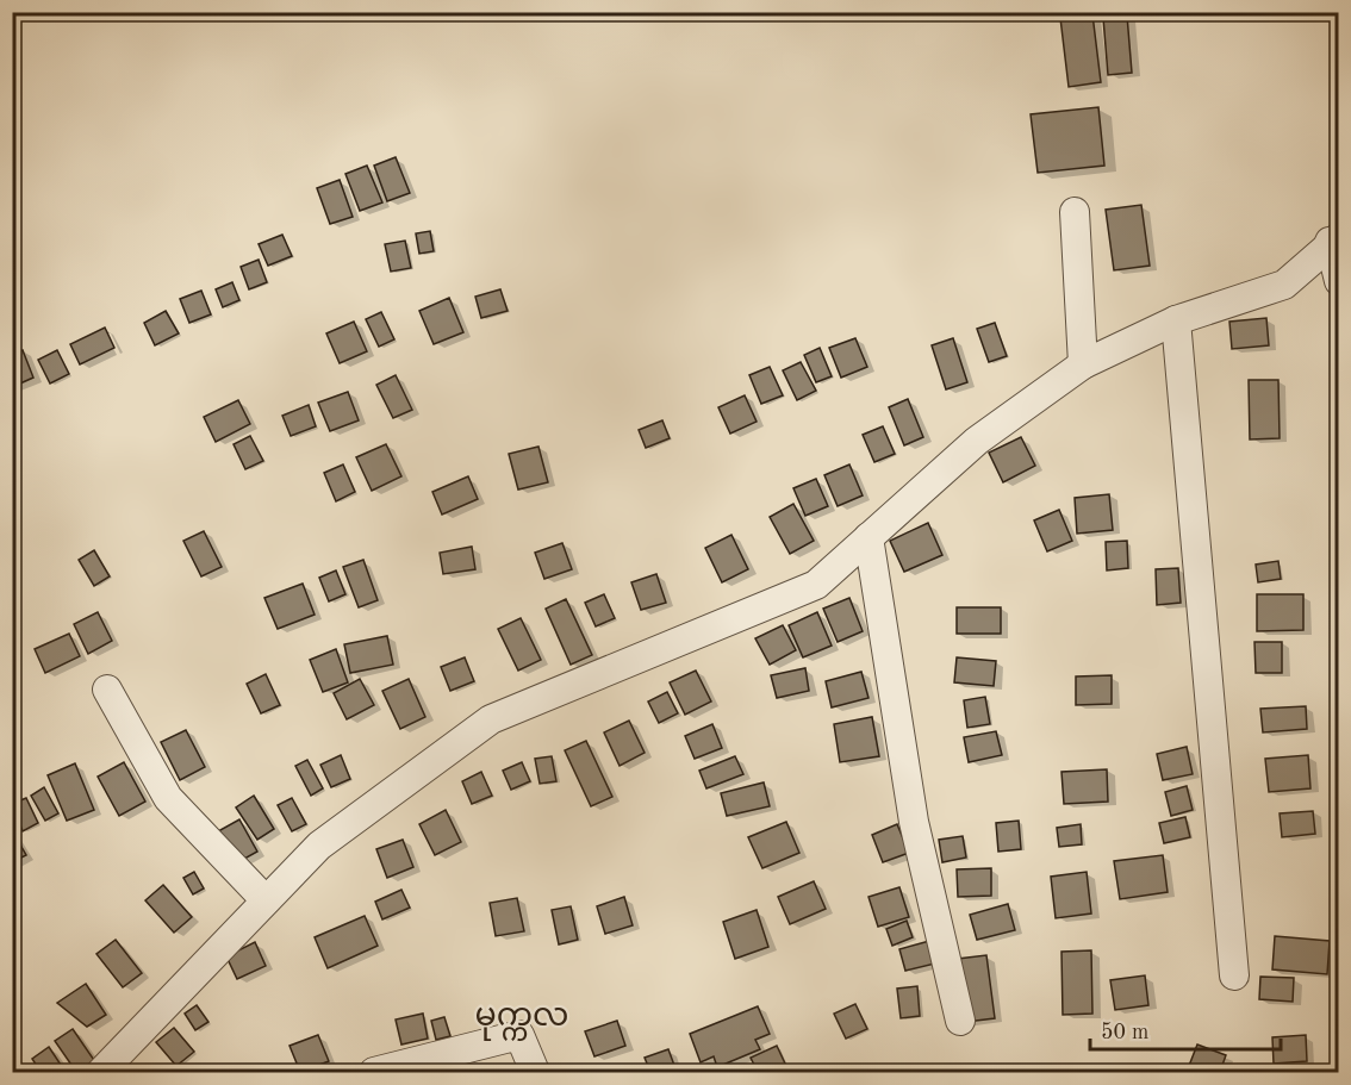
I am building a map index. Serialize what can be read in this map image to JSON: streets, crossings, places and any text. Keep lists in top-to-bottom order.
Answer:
{
  "districts": ["မုက္ကလ"],
  "scale_bar": "50 m"
}
